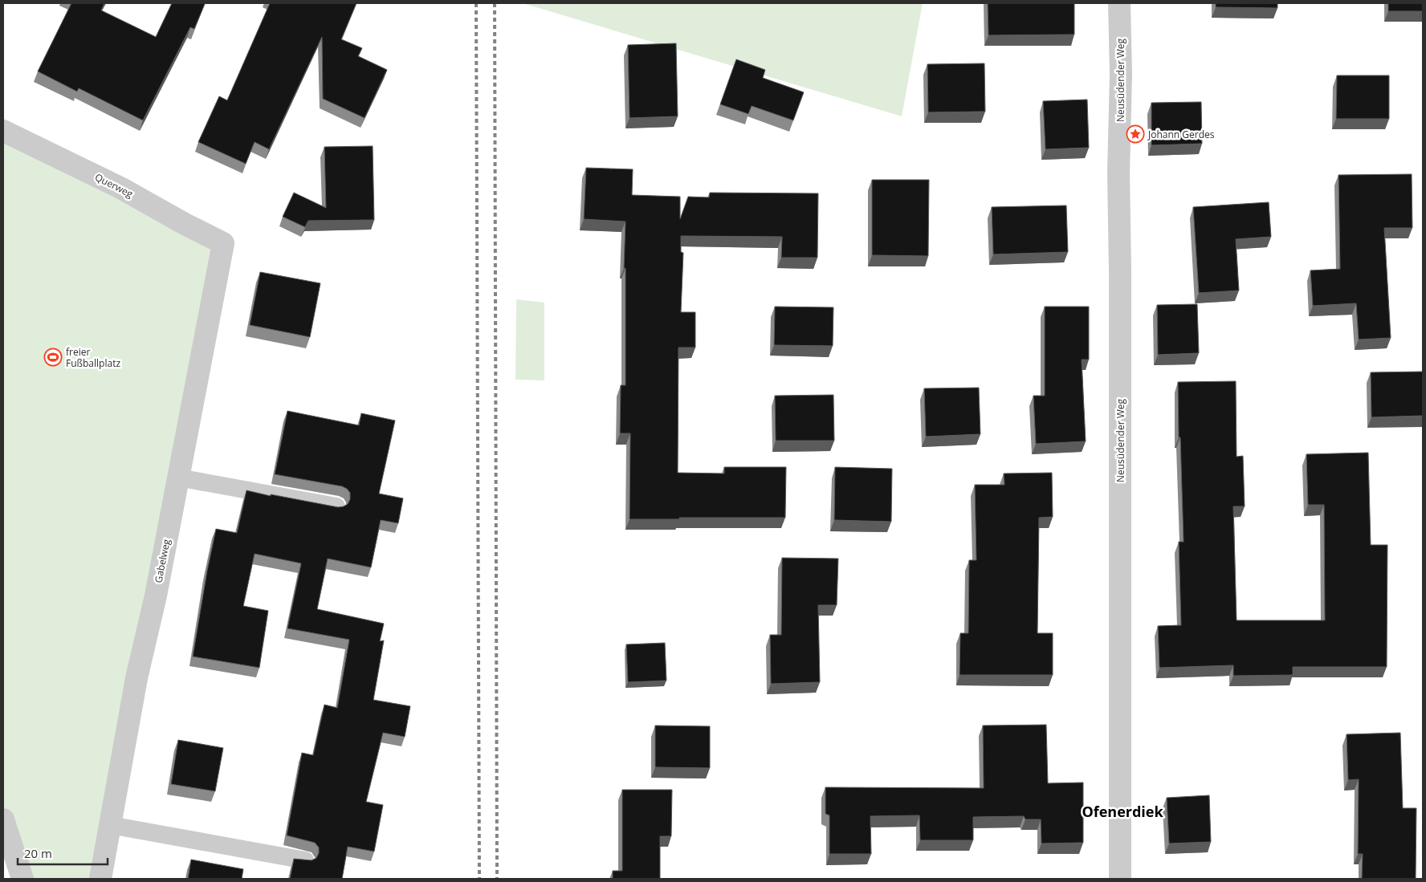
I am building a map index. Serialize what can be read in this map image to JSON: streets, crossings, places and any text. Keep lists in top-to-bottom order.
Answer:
{
  "streets": {
    "street": ["Neusüdender Weg", "Querweg", "Gabelweg"]
  },
  "crossings": [
    ["Querweg", "Gabelweg"]
  ],
  "districts": ["Ofenerdiek"],
  "places": {
    "place": ["Johann Gerdes"],
    "sports": ["freier Fußballplatz"]
  },
  "scale_bar": "20 m"
}
